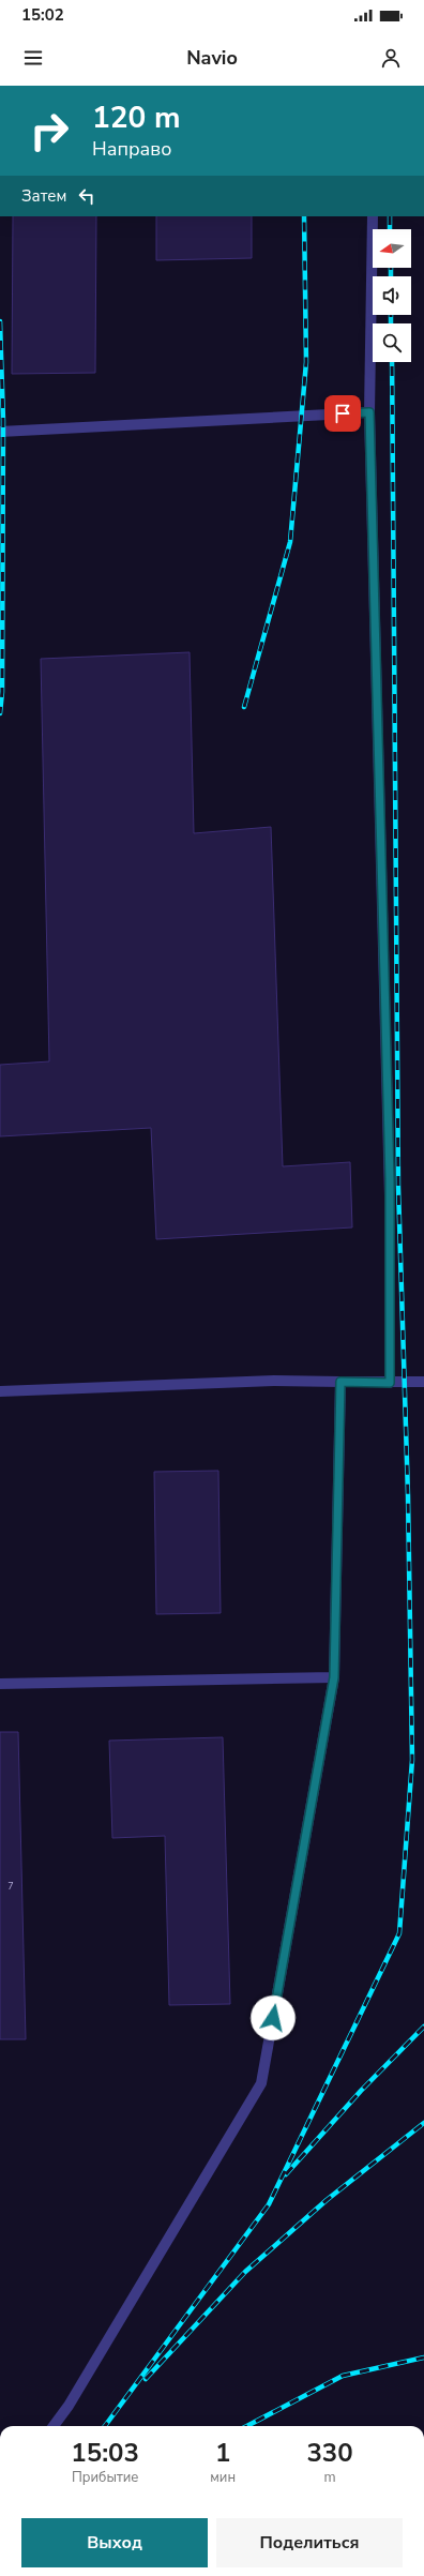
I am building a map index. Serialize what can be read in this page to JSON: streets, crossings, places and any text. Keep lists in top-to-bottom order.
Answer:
{
  "house_numbers": ["7"],
  "north": "left",
  "page": {
    "status": "15:02",
    "header": "Navio",
    "turn": ["120 m", "Направо"],
    "then": "Затем",
    "eta": [
      "15:03",
      "Прибытие",
      "1",
      "мин",
      "330",
      "m"
    ],
    "buttons": ["Выход", "Поделиться"]
  }
}
